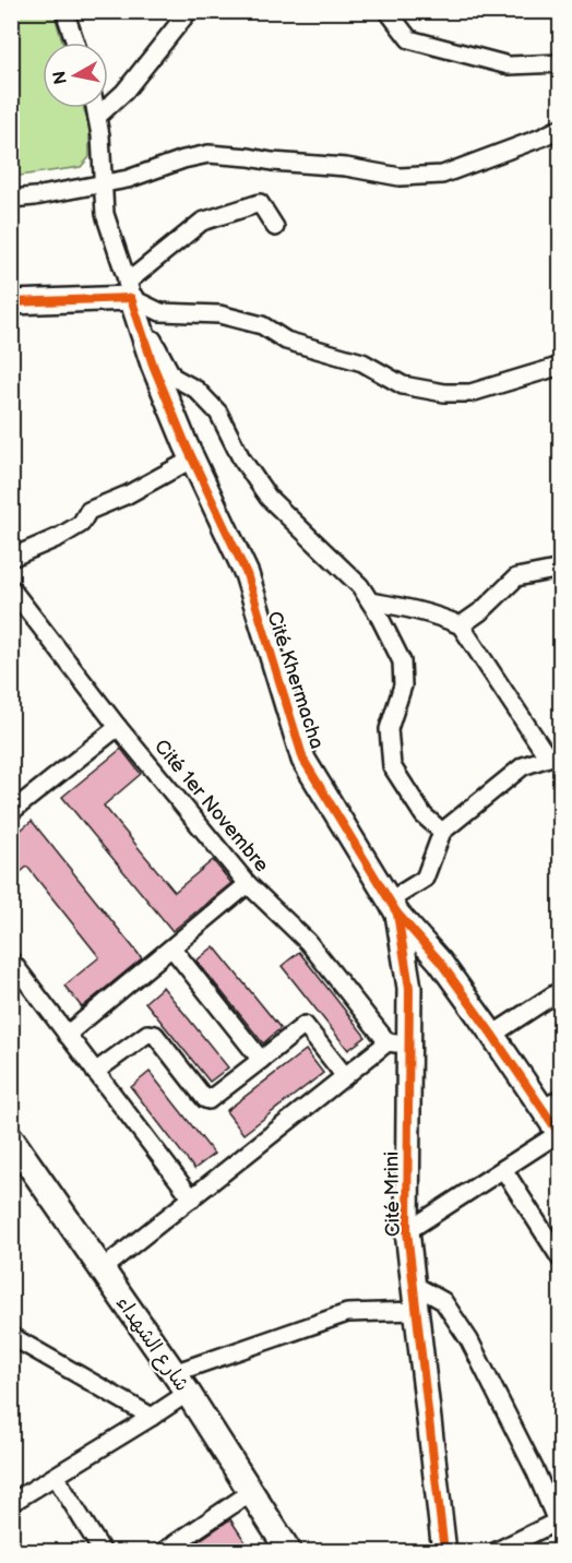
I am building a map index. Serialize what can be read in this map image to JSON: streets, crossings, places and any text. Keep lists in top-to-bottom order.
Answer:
{
  "streets": {
    "main road": ["شارع الشهداء"],
    "street": ["Cité Khermacha", "Cité 1er Novembre", "Cité Mrini"]
  },
  "crossings": [
    ["Cité Khermacha", "Cité Mrini"],
    ["Cité 1er Novembre", "Cité Mrini"]
  ],
  "north": "left"
}
